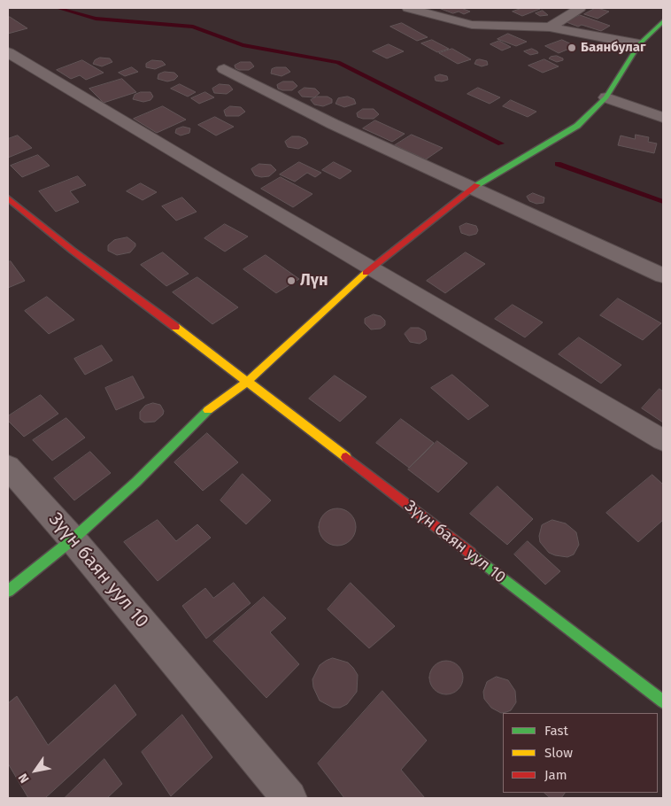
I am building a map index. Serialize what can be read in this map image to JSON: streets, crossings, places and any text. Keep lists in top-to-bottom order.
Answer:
{
  "streets": {
    "street": ["Зүүн баян уул 10"]
  },
  "places": ["Баянбулаг", "Лүн"],
  "legend": ["Fast", "Slow", "Jam"],
  "north": "bottom left"
}
